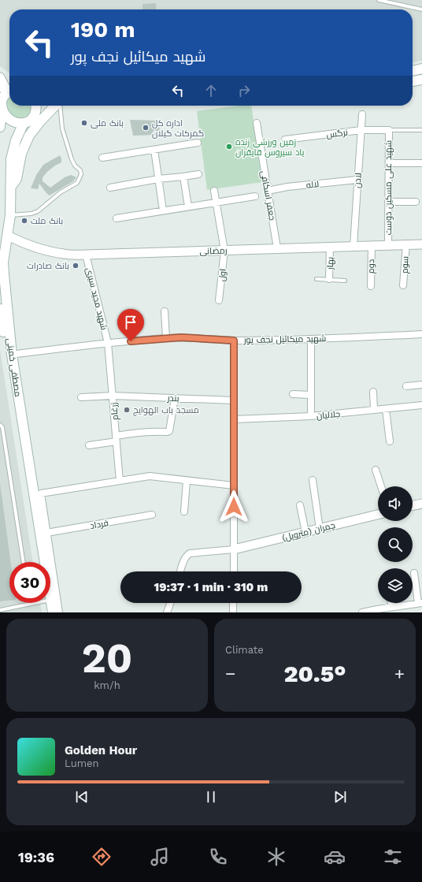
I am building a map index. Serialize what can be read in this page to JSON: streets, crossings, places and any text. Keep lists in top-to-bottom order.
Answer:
{
  "streets": {
    "main road": ["مصطفی خمینی"],
    "street": [
      "نرگس",
      "لادن",
      "لاله",
      "شهید علی مسکین دوست",
      "جعفر اسکافی",
      "رمضانی",
      "بهار",
      "سوم",
      "دوم",
      "اول",
      "شهید مجید سیری",
      "شهید میکائیل نجف پور",
      "بندر",
      "زرغام",
      "جلالیان",
      "فرداد",
      "چمران (متروپل)"
    ]
  },
  "crossings": [
    ["نرگس", "لادن"],
    ["نرگس", "شهید علی مسکین دوست"],
    ["لادن", "لاله"],
    ["لادن", "رمضانی"],
    ["لاله", "جعفر اسکافی"],
    ["شهید علی مسکین دوست", "رمضانی"],
    ["جعفر اسکافی", "رمضانی"],
    ["رمضانی", "بهار"],
    ["رمضانی", "سوم"],
    ["رمضانی", "دوم"],
    ["رمضانی", "اول"],
    ["رمضانی", "شهید مجید سیری"],
    ["رمضانی", "مصطفی خمینی"],
    ["شهید مجید سیری", "شهید میکائیل نجف پور"],
    ["شهید مجید سیری", "زرغام"],
    ["شهید میکائیل نجف پور", "زرغام"],
    ["بندر", "زرغام"]
  ],
  "places": [
    "بانک ملی",
    "اداره کل گمرکات گیلان",
    "زمین ورزشی زنده یاد سیروس قایقران",
    "بانک ملت",
    "بانک صادرات",
    "مسجد باب الهوایج"
  ],
  "page": {
    "turn": ["190 m", "شهید میکائیل نجف پور"],
    "limit": "30",
    "trip": "19:37 · 1 min · 310 m",
    "tile": [
      ["20", "km/h"],
      "Climate"
    ],
    "heat": ["−", "20.5°", "+"],
    "song": ["Golden Hour", "Lumen"],
    "tabs": "19:36"
  }
}
